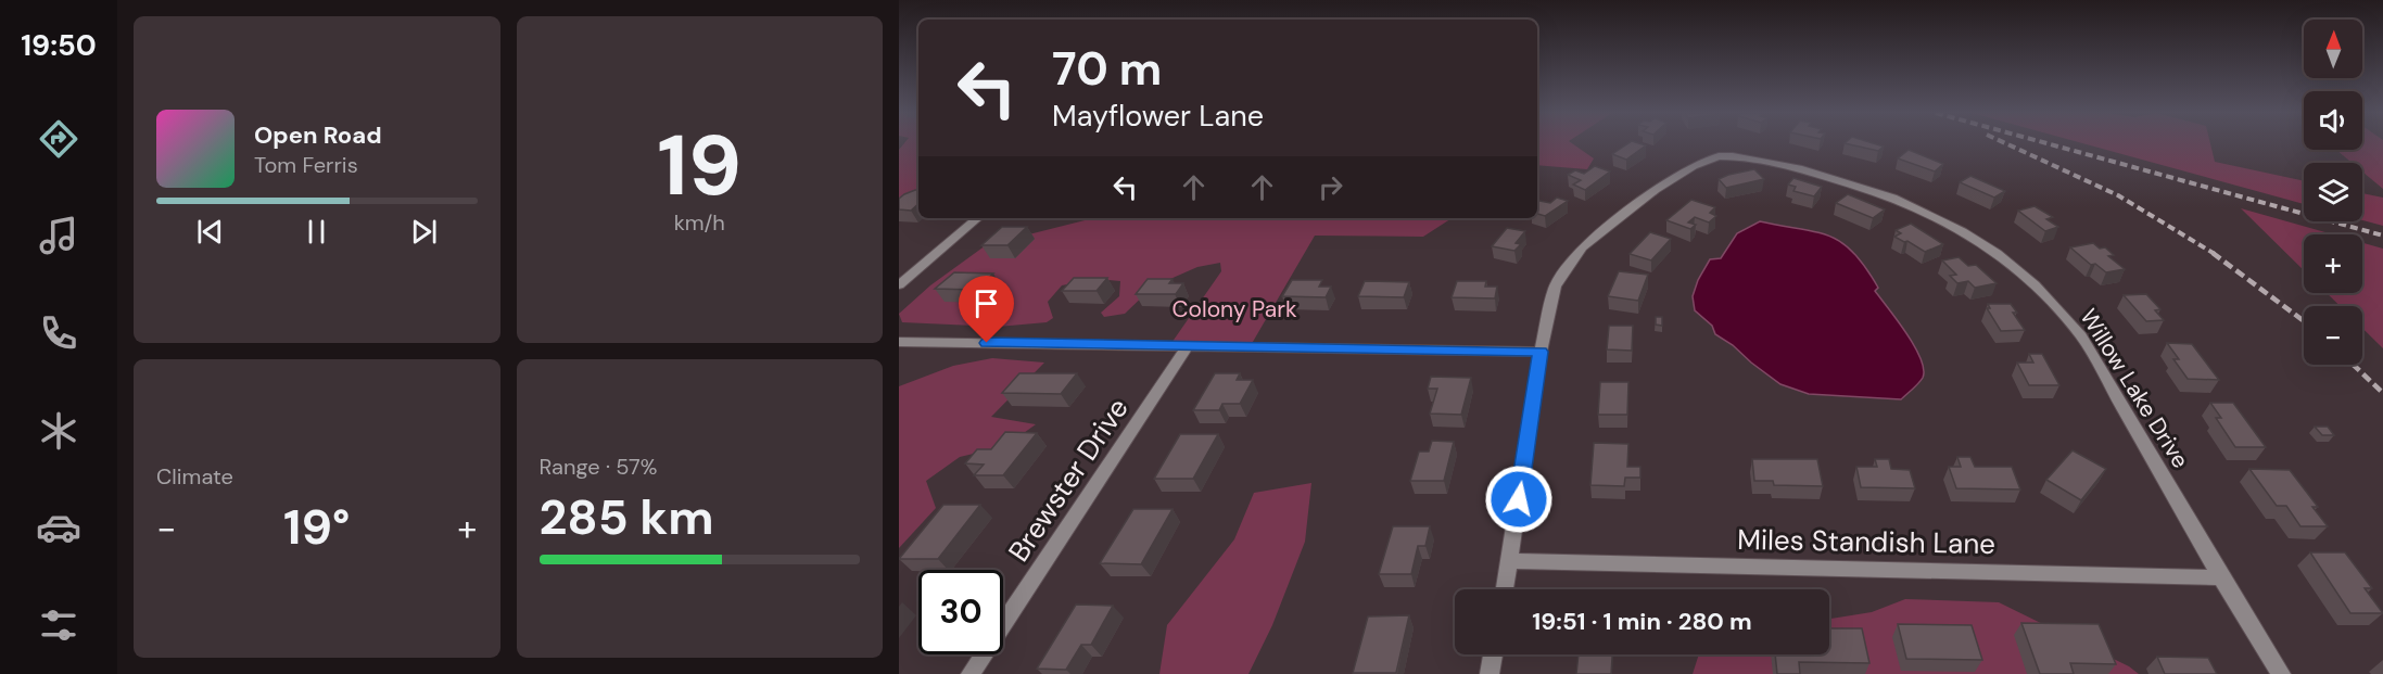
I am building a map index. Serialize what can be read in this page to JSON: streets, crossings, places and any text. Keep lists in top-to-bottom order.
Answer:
{
  "streets": {
    "street": ["Willow Lake Drive", "Brewster Drive", "Miles Standish Lane"]
  },
  "crossings": [
    ["Willow Lake Drive", "Miles Standish Lane"]
  ],
  "parks": ["Colony Park"],
  "north": "top",
  "page": {
    "tabs": "19:50",
    "tile": [
      ["19", "km/h"],
      "Climate",
      ["Range · 57%", "285 km"]
    ],
    "map_buttons": ["+", "−"],
    "turn": ["70 m", "Mayflower Lane"],
    "song": ["Open Road", "Tom Ferris"],
    "heat": ["−", "19°", "+"],
    "limit": "30",
    "trip": "19:51 · 1 min · 280 m"
  }
}
